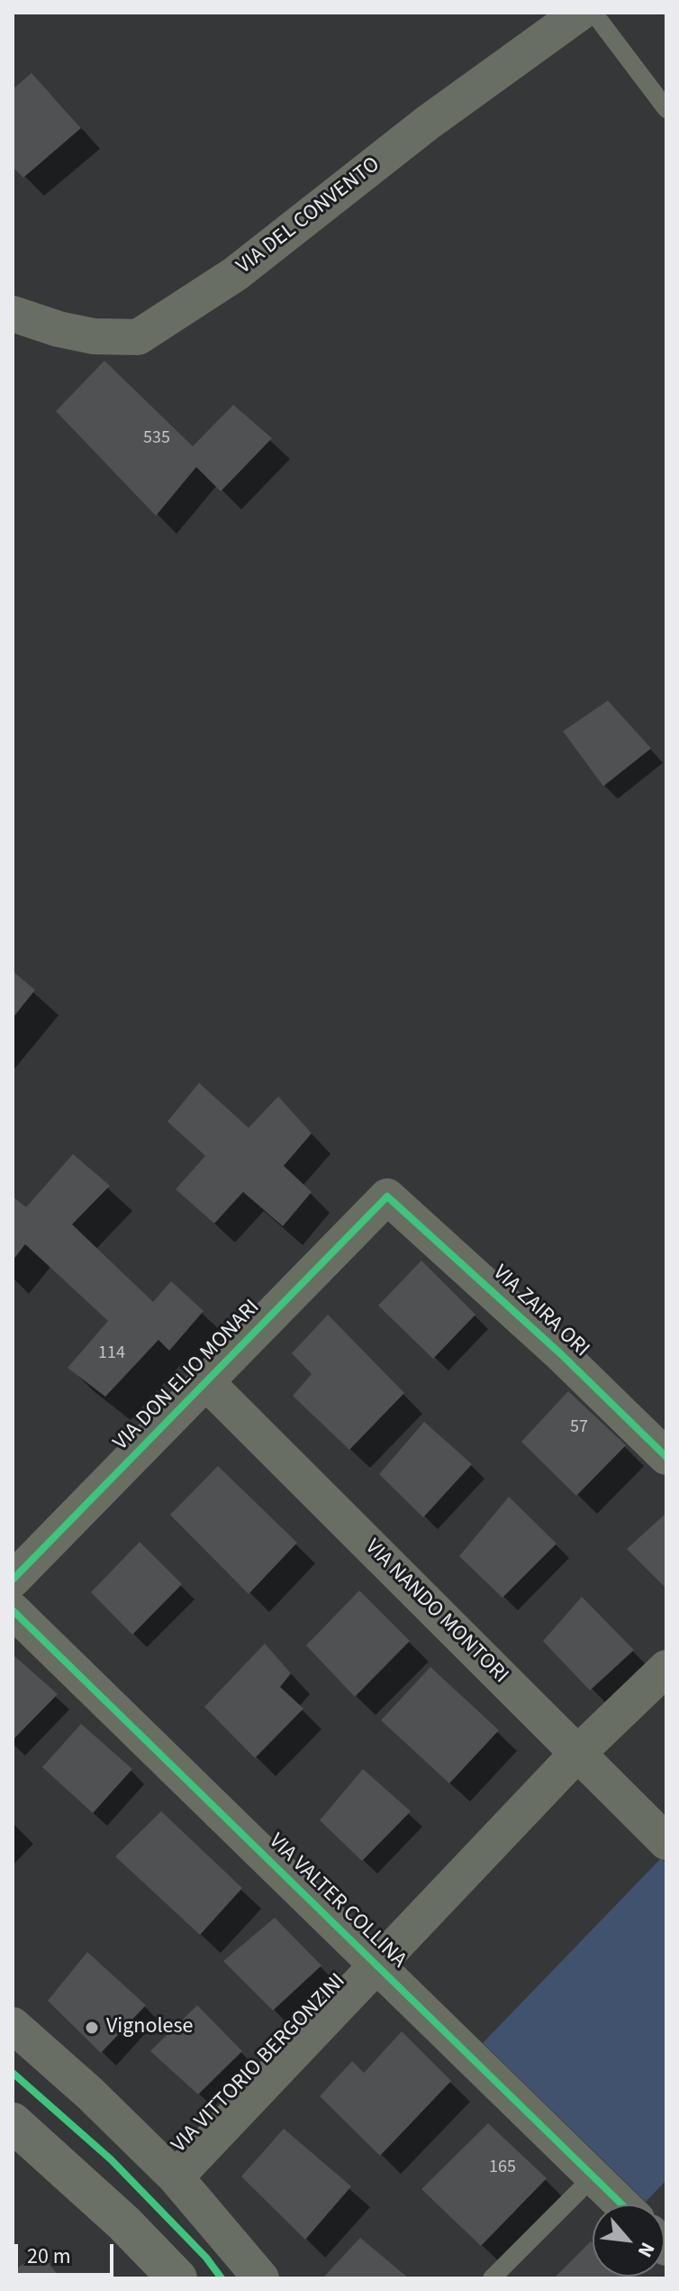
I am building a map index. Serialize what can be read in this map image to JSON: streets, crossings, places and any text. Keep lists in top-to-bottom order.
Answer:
{
  "streets": {
    "street": [
      "VIA DEL CONVENTO",
      "VIA ZAIRA ORI",
      "VIA DON ELIO MONARI",
      "VIA NANDO MONTORI",
      "VIA VALTER COLLINA",
      "VIA VITTORIO BERGONZINI"
    ]
  },
  "crossings": [
    ["VIA ZAIRA ORI", "VIA DON ELIO MONARI"],
    ["VIA DON ELIO MONARI", "VIA NANDO MONTORI"],
    ["VIA NANDO MONTORI", "VIA VITTORIO BERGONZINI"],
    ["VIA VALTER COLLINA", "VIA VITTORIO BERGONZINI"]
  ],
  "places": ["Vignolese"],
  "house_numbers": [
    "535",
    "114",
    "57",
    "165"
  ],
  "scale_bar": "20 m",
  "north": "bottom right"
}
